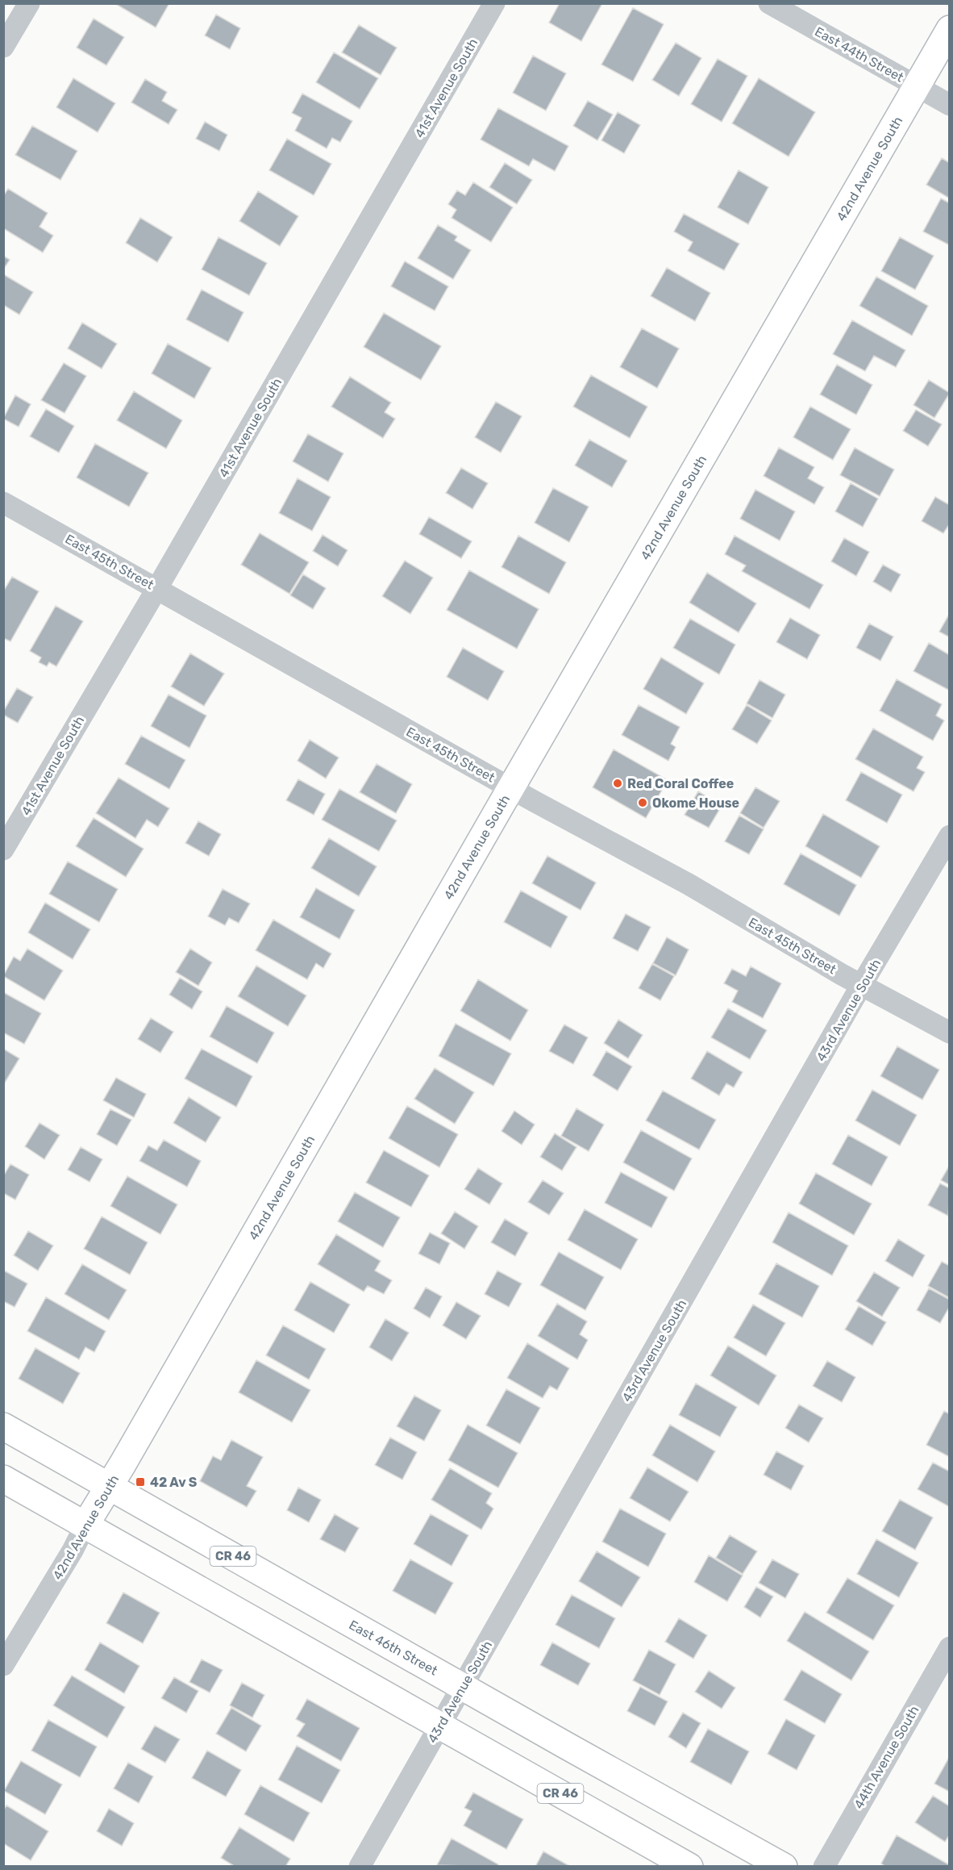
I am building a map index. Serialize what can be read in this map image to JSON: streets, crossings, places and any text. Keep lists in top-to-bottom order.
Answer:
{
  "streets": {
    "street": [
      "East 44th Street",
      "41st Avenue South",
      "42nd Avenue South",
      "East 45th Street",
      "43rd Avenue South",
      "CR 46",
      "East 46th Street",
      "44th Avenue South"
    ]
  },
  "crossings": [
    ["East 44th Street", "42nd Avenue South"],
    ["41st Avenue South", "East 45th Street"],
    ["42nd Avenue South", "East 45th Street"],
    ["42nd Avenue South", "CR 46"],
    ["42nd Avenue South", "East 46th Street"],
    ["East 45th Street", "43rd Avenue South"],
    ["43rd Avenue South", "CR 46"],
    ["43rd Avenue South", "East 46th Street"]
  ],
  "places": {
    "other": ["Red Coral Coffee", "Okome House"],
    "transit": ["42 Av S"]
  }
}
